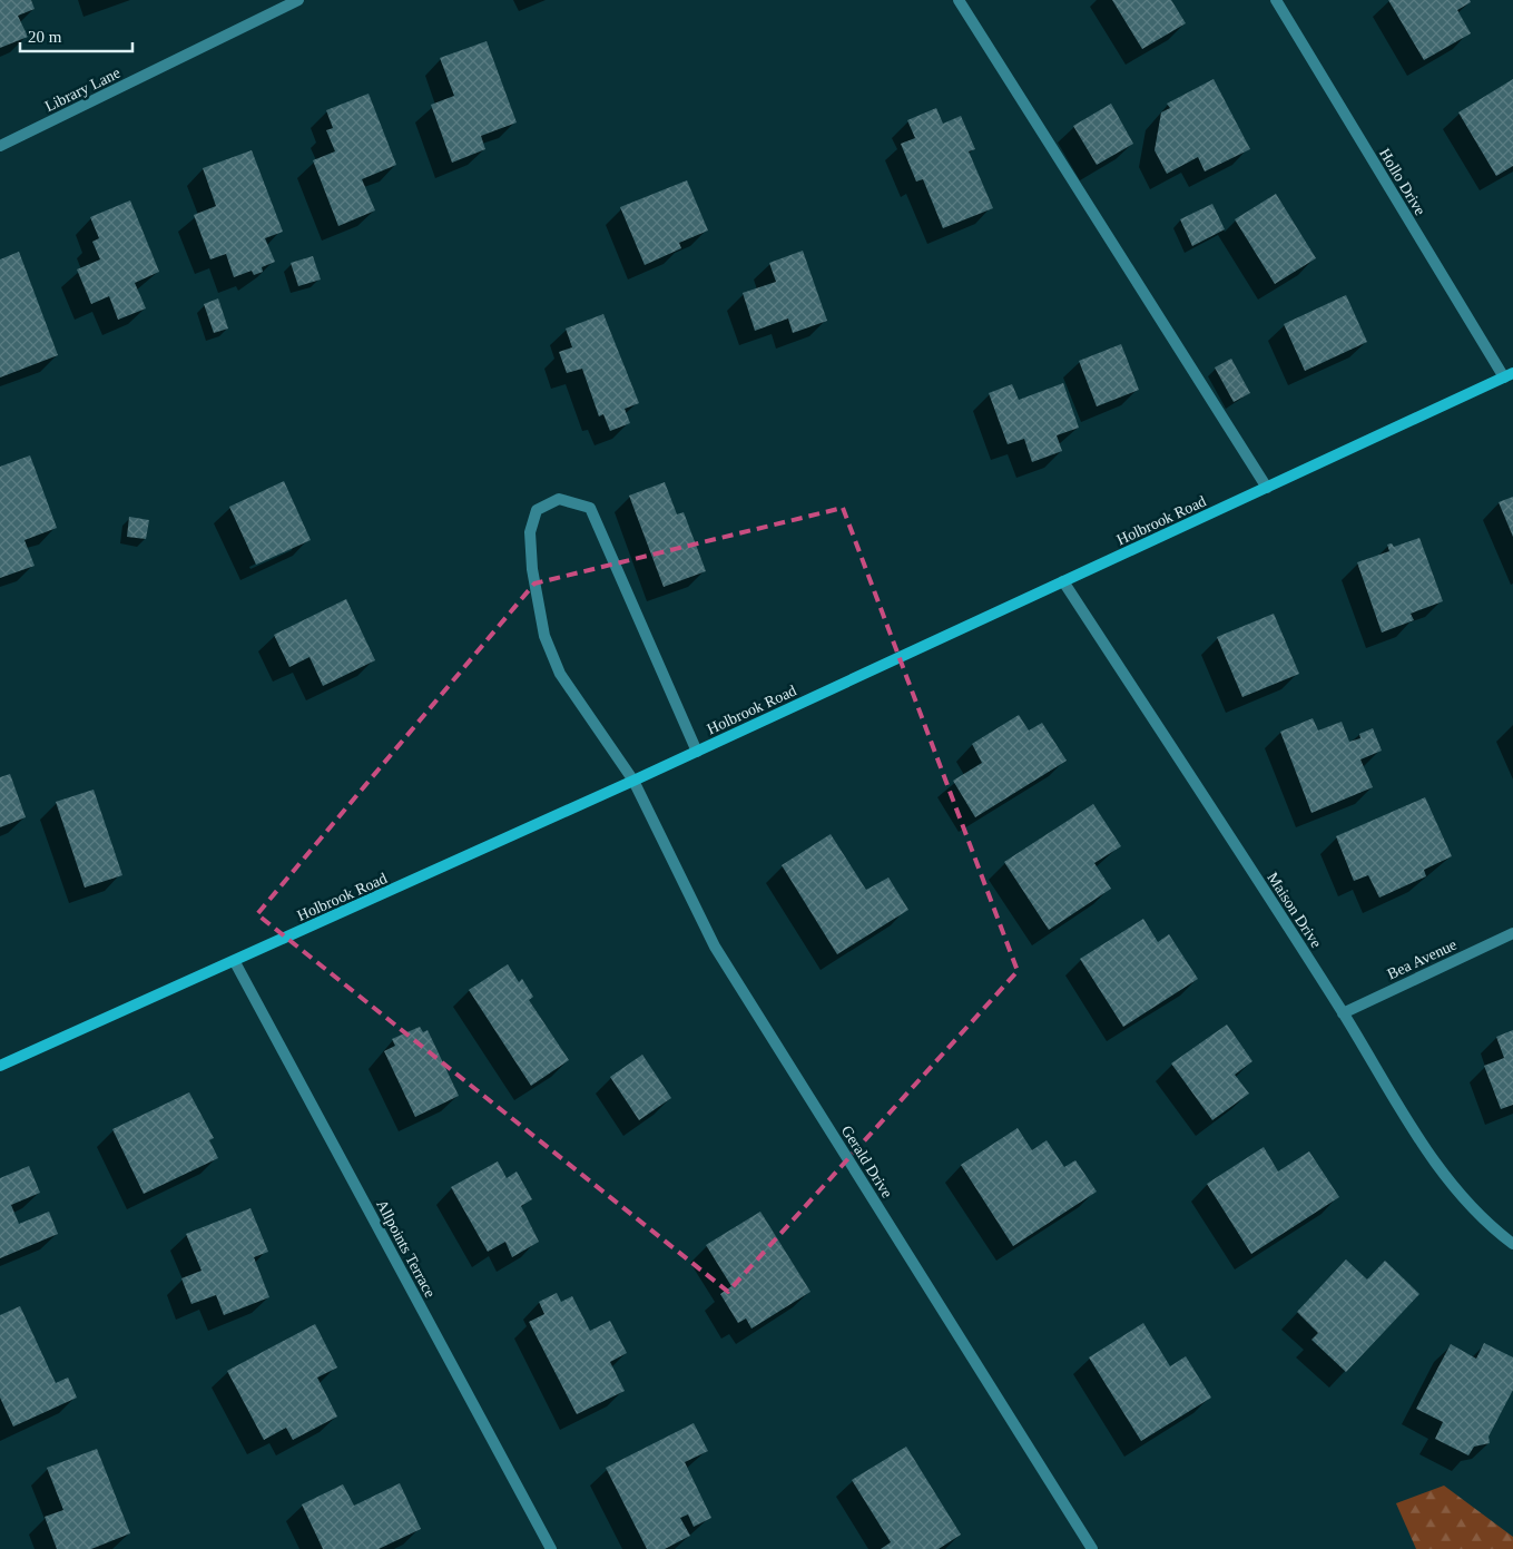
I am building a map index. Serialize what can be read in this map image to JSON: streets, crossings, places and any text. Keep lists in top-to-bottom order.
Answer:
{
  "streets": {
    "street": [
      "Library Lane",
      "Hollo Drive",
      "Holbrook Road",
      "Maison Drive",
      "Bea Avenue",
      "Gerald Drive",
      "Allpoints Terrace"
    ]
  },
  "crossings": [
    ["Hollo Drive", "Holbrook Road"],
    ["Holbrook Road", "Maison Drive"],
    ["Holbrook Road", "Gerald Drive"],
    ["Holbrook Road", "Allpoints Terrace"],
    ["Maison Drive", "Bea Avenue"]
  ],
  "scale_bar": "20 m"
}
